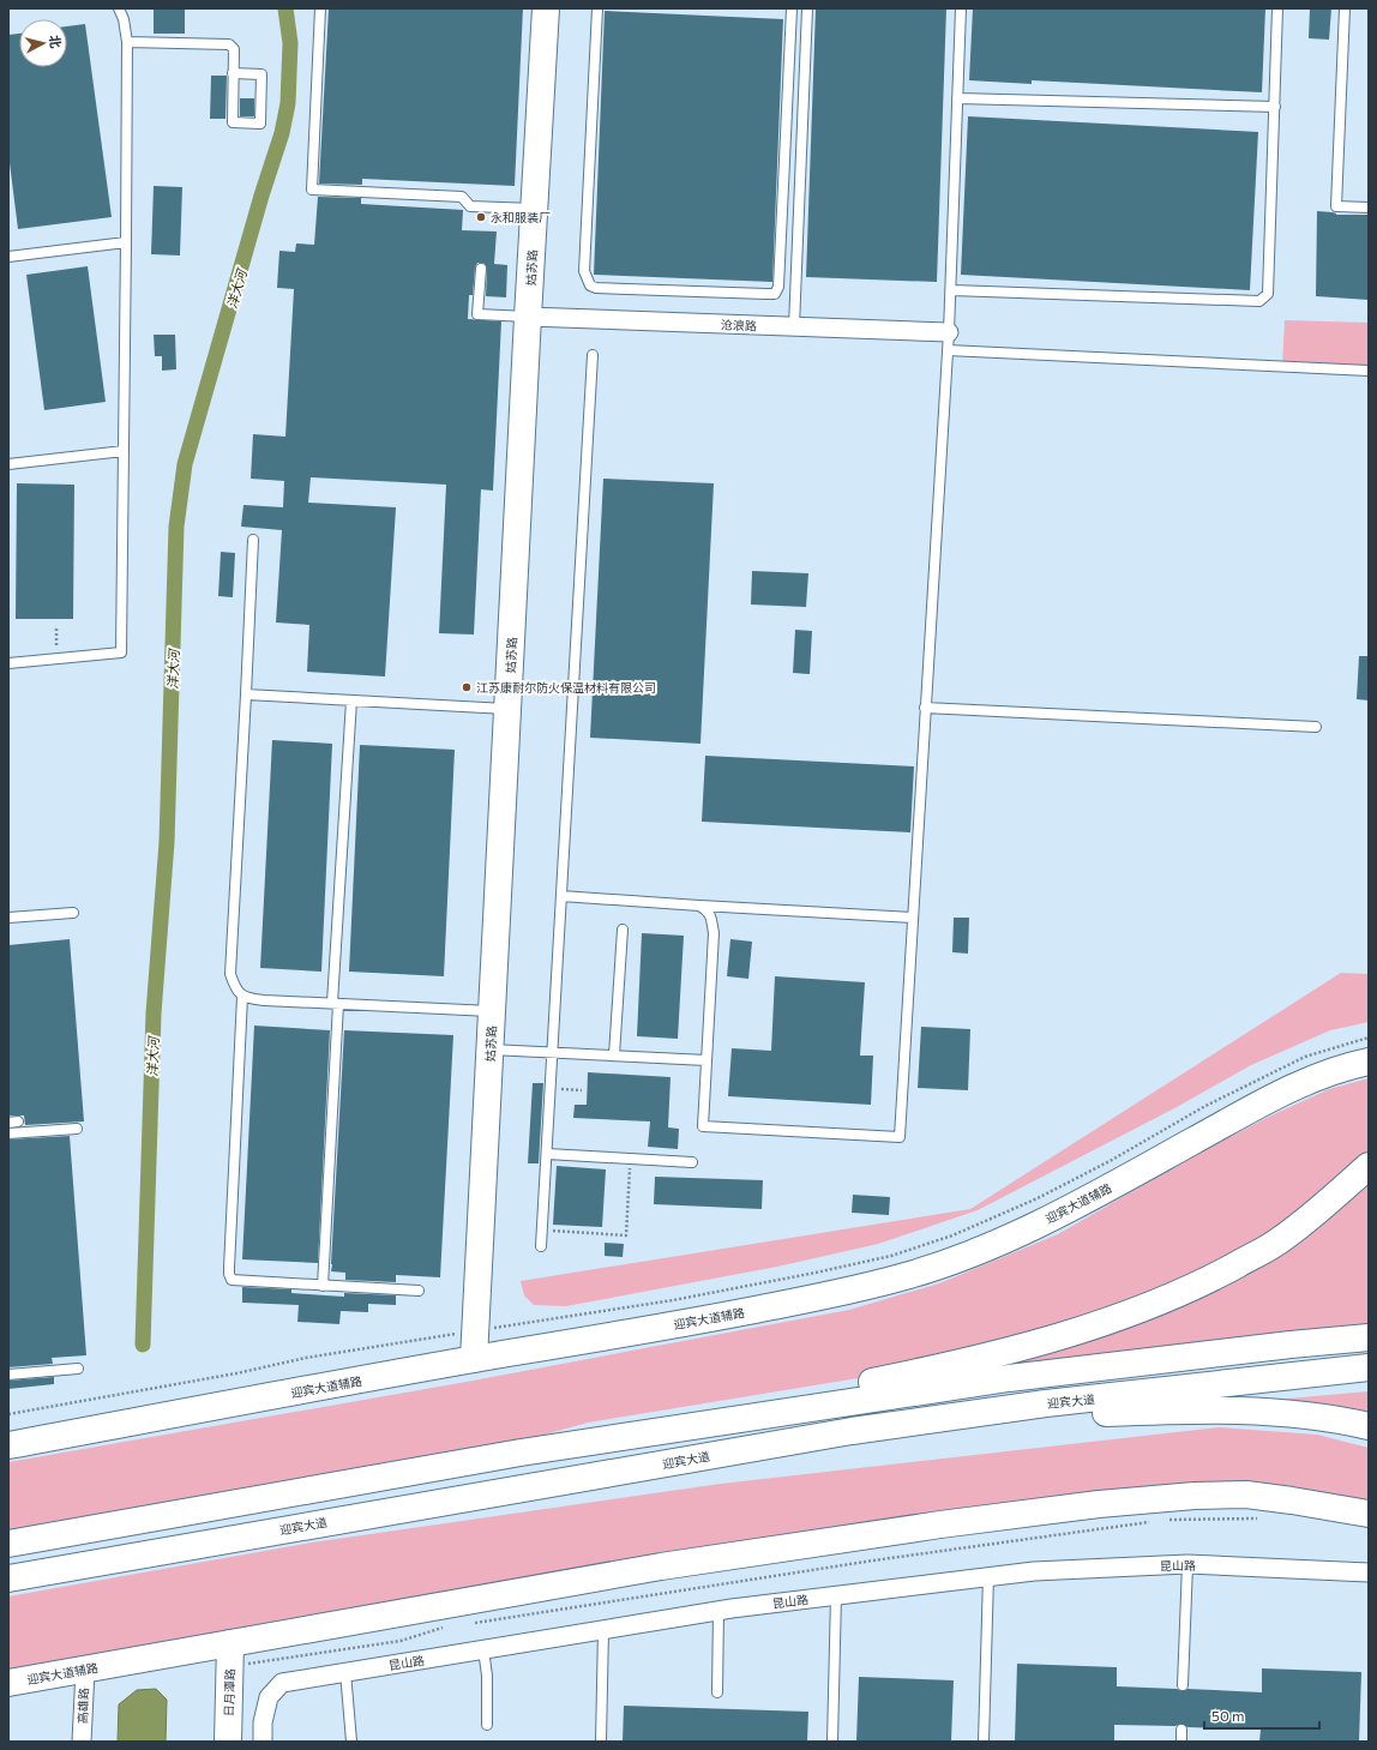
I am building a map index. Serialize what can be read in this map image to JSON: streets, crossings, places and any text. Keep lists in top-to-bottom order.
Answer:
{
  "streets": {
    "main road": [
      "姑苏路",
      "迎宾大道辅路",
      "迎宾大道",
      "日月潭路"
    ],
    "street": ["沧浪路", "昆山路", "高雄路"]
  },
  "crossings": [
    ["姑苏路", "沧浪路"],
    ["姑苏路", "迎宾大道辅路"],
    ["迎宾大道辅路", "日月潭路"],
    ["迎宾大道辅路", "高雄路"]
  ],
  "water": ["洋大河"],
  "places": ["永和服装厂", "江苏康耐尔防火保温材料有限公司"],
  "scale_bar": "50 m",
  "north": "right"
}
